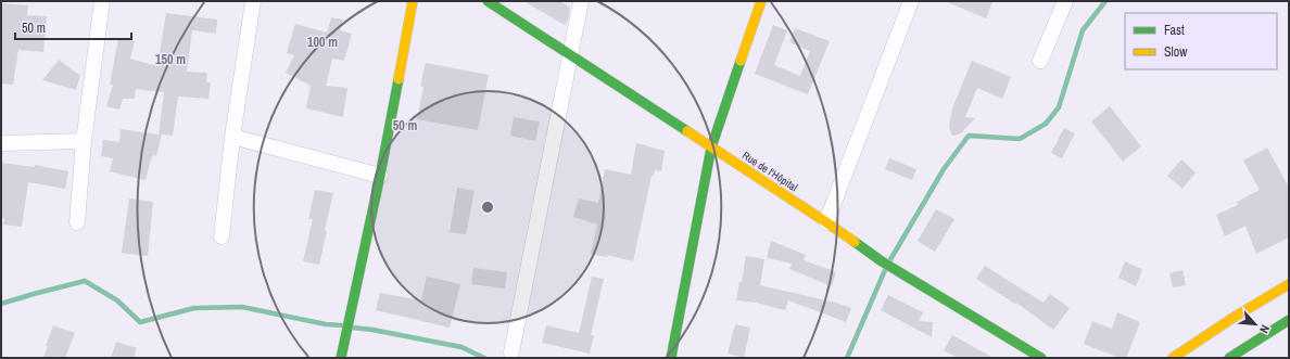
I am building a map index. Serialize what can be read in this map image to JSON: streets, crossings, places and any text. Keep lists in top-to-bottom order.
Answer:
{
  "streets": {
    "main road": ["Rue de l'Hôpital"]
  },
  "legend": ["Fast", "Slow"],
  "scale_bar": "50 m",
  "north": "bottom right",
  "rings": ["100 m", "150 m", "50 m"]
}
